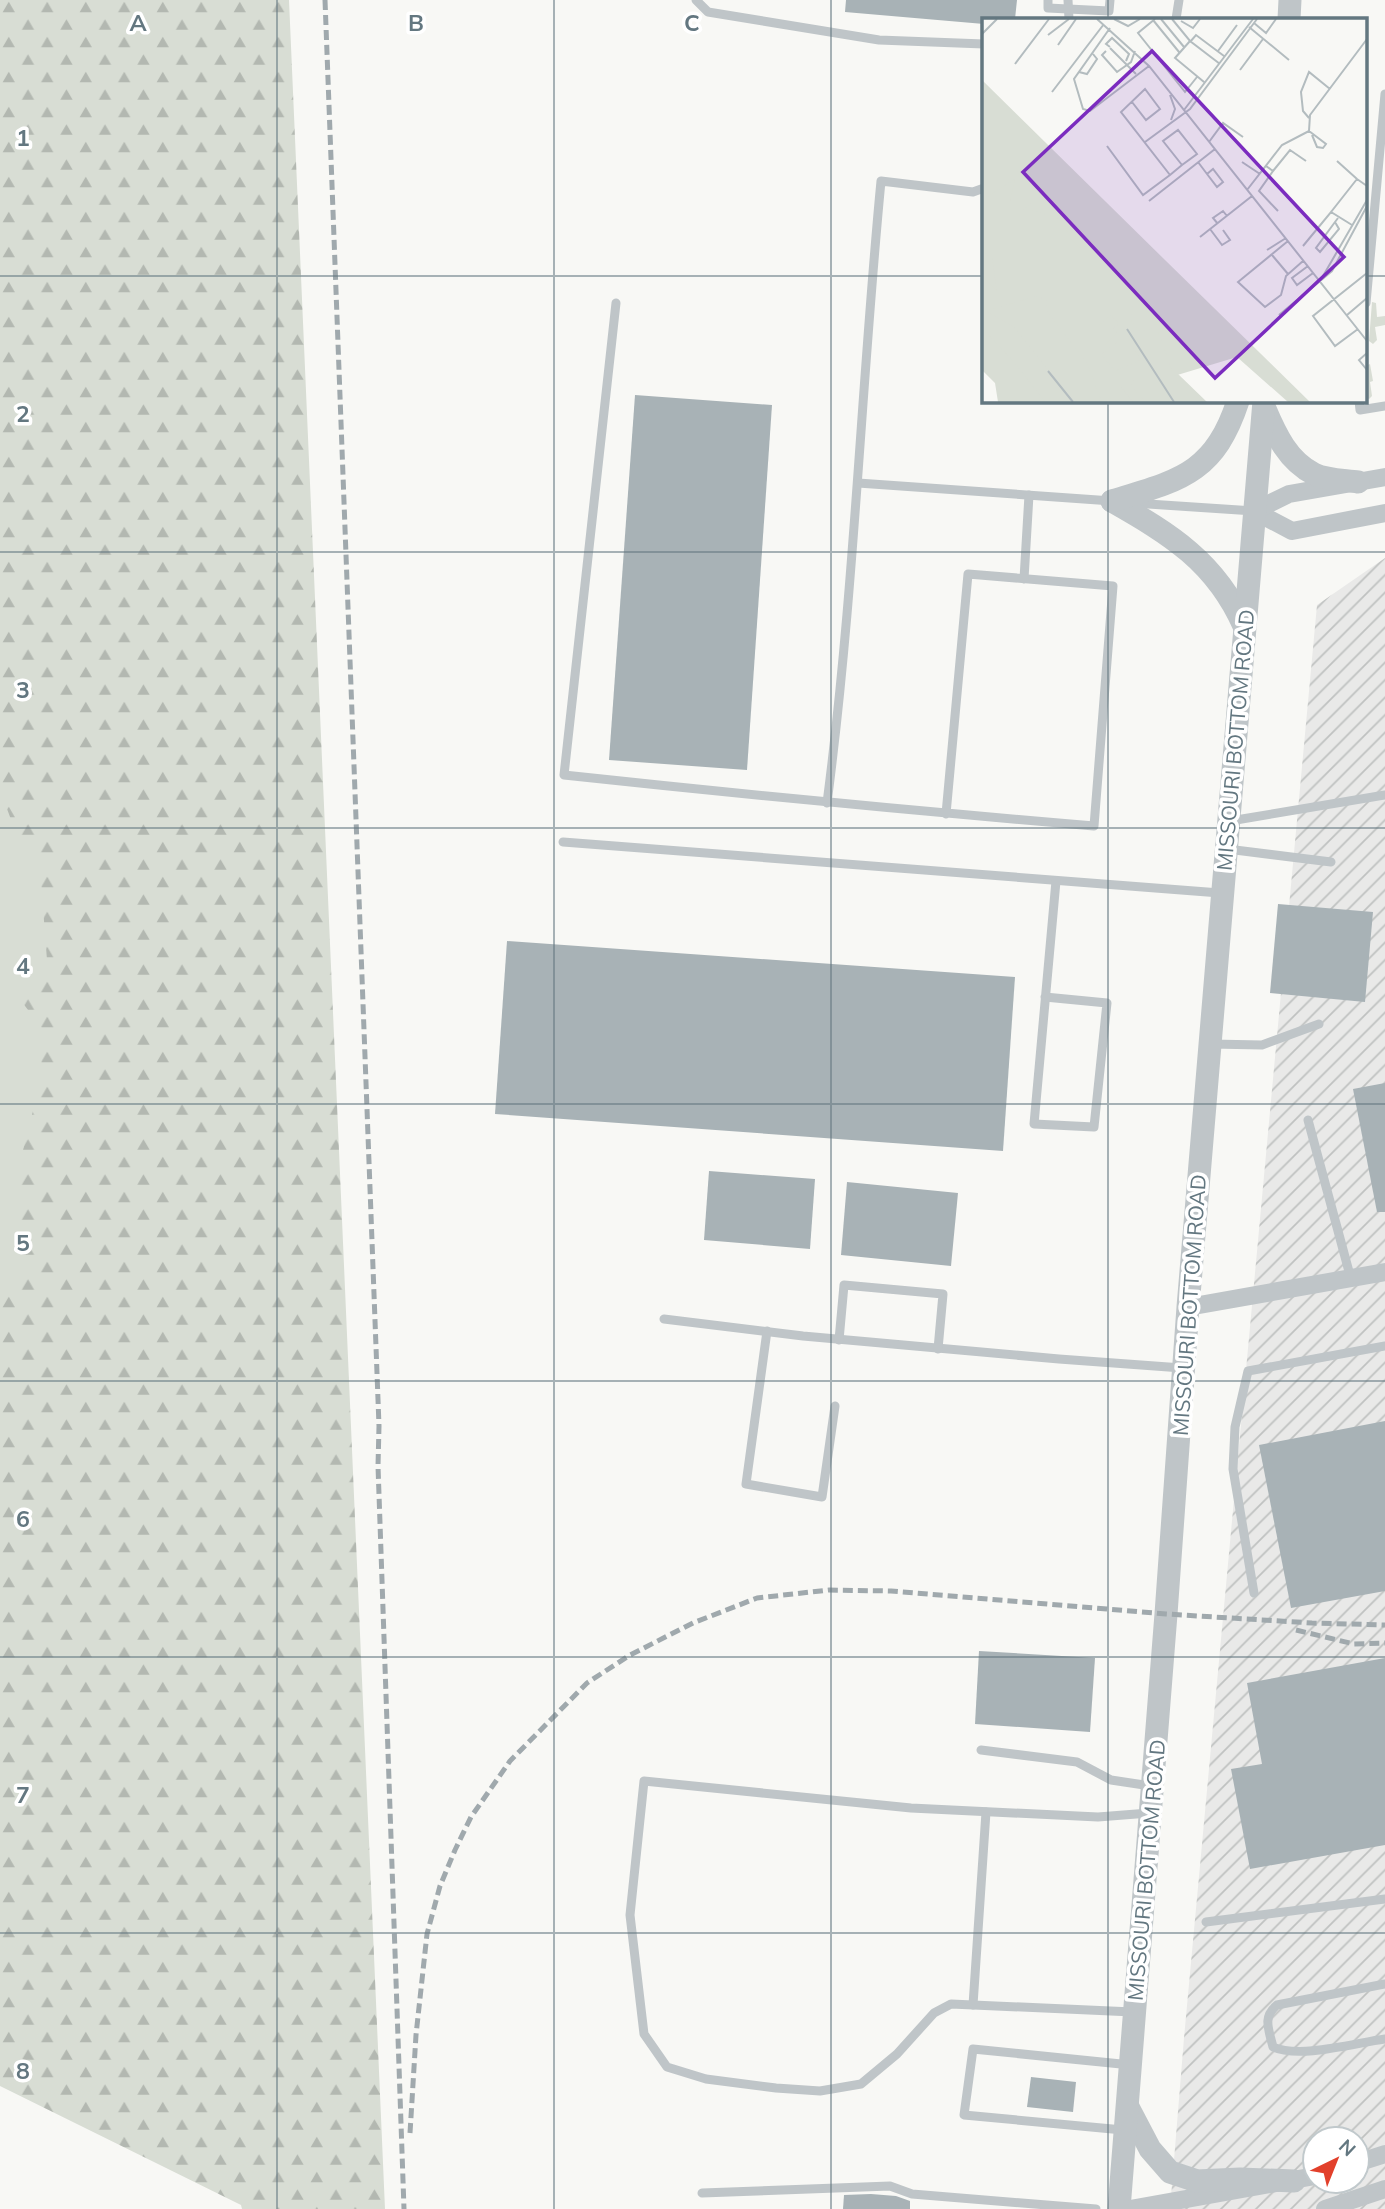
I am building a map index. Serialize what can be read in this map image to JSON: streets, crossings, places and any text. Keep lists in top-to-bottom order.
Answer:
{
  "streets": {
    "street": ["MISSOURI BOTTOM ROAD"]
  },
  "north": "top right",
  "grid": {
    "columns": ["A", "B", "C"],
    "rows": [
      "1",
      "2",
      "3",
      "4",
      "5",
      "6",
      "7",
      "8"
    ]
  }
}
